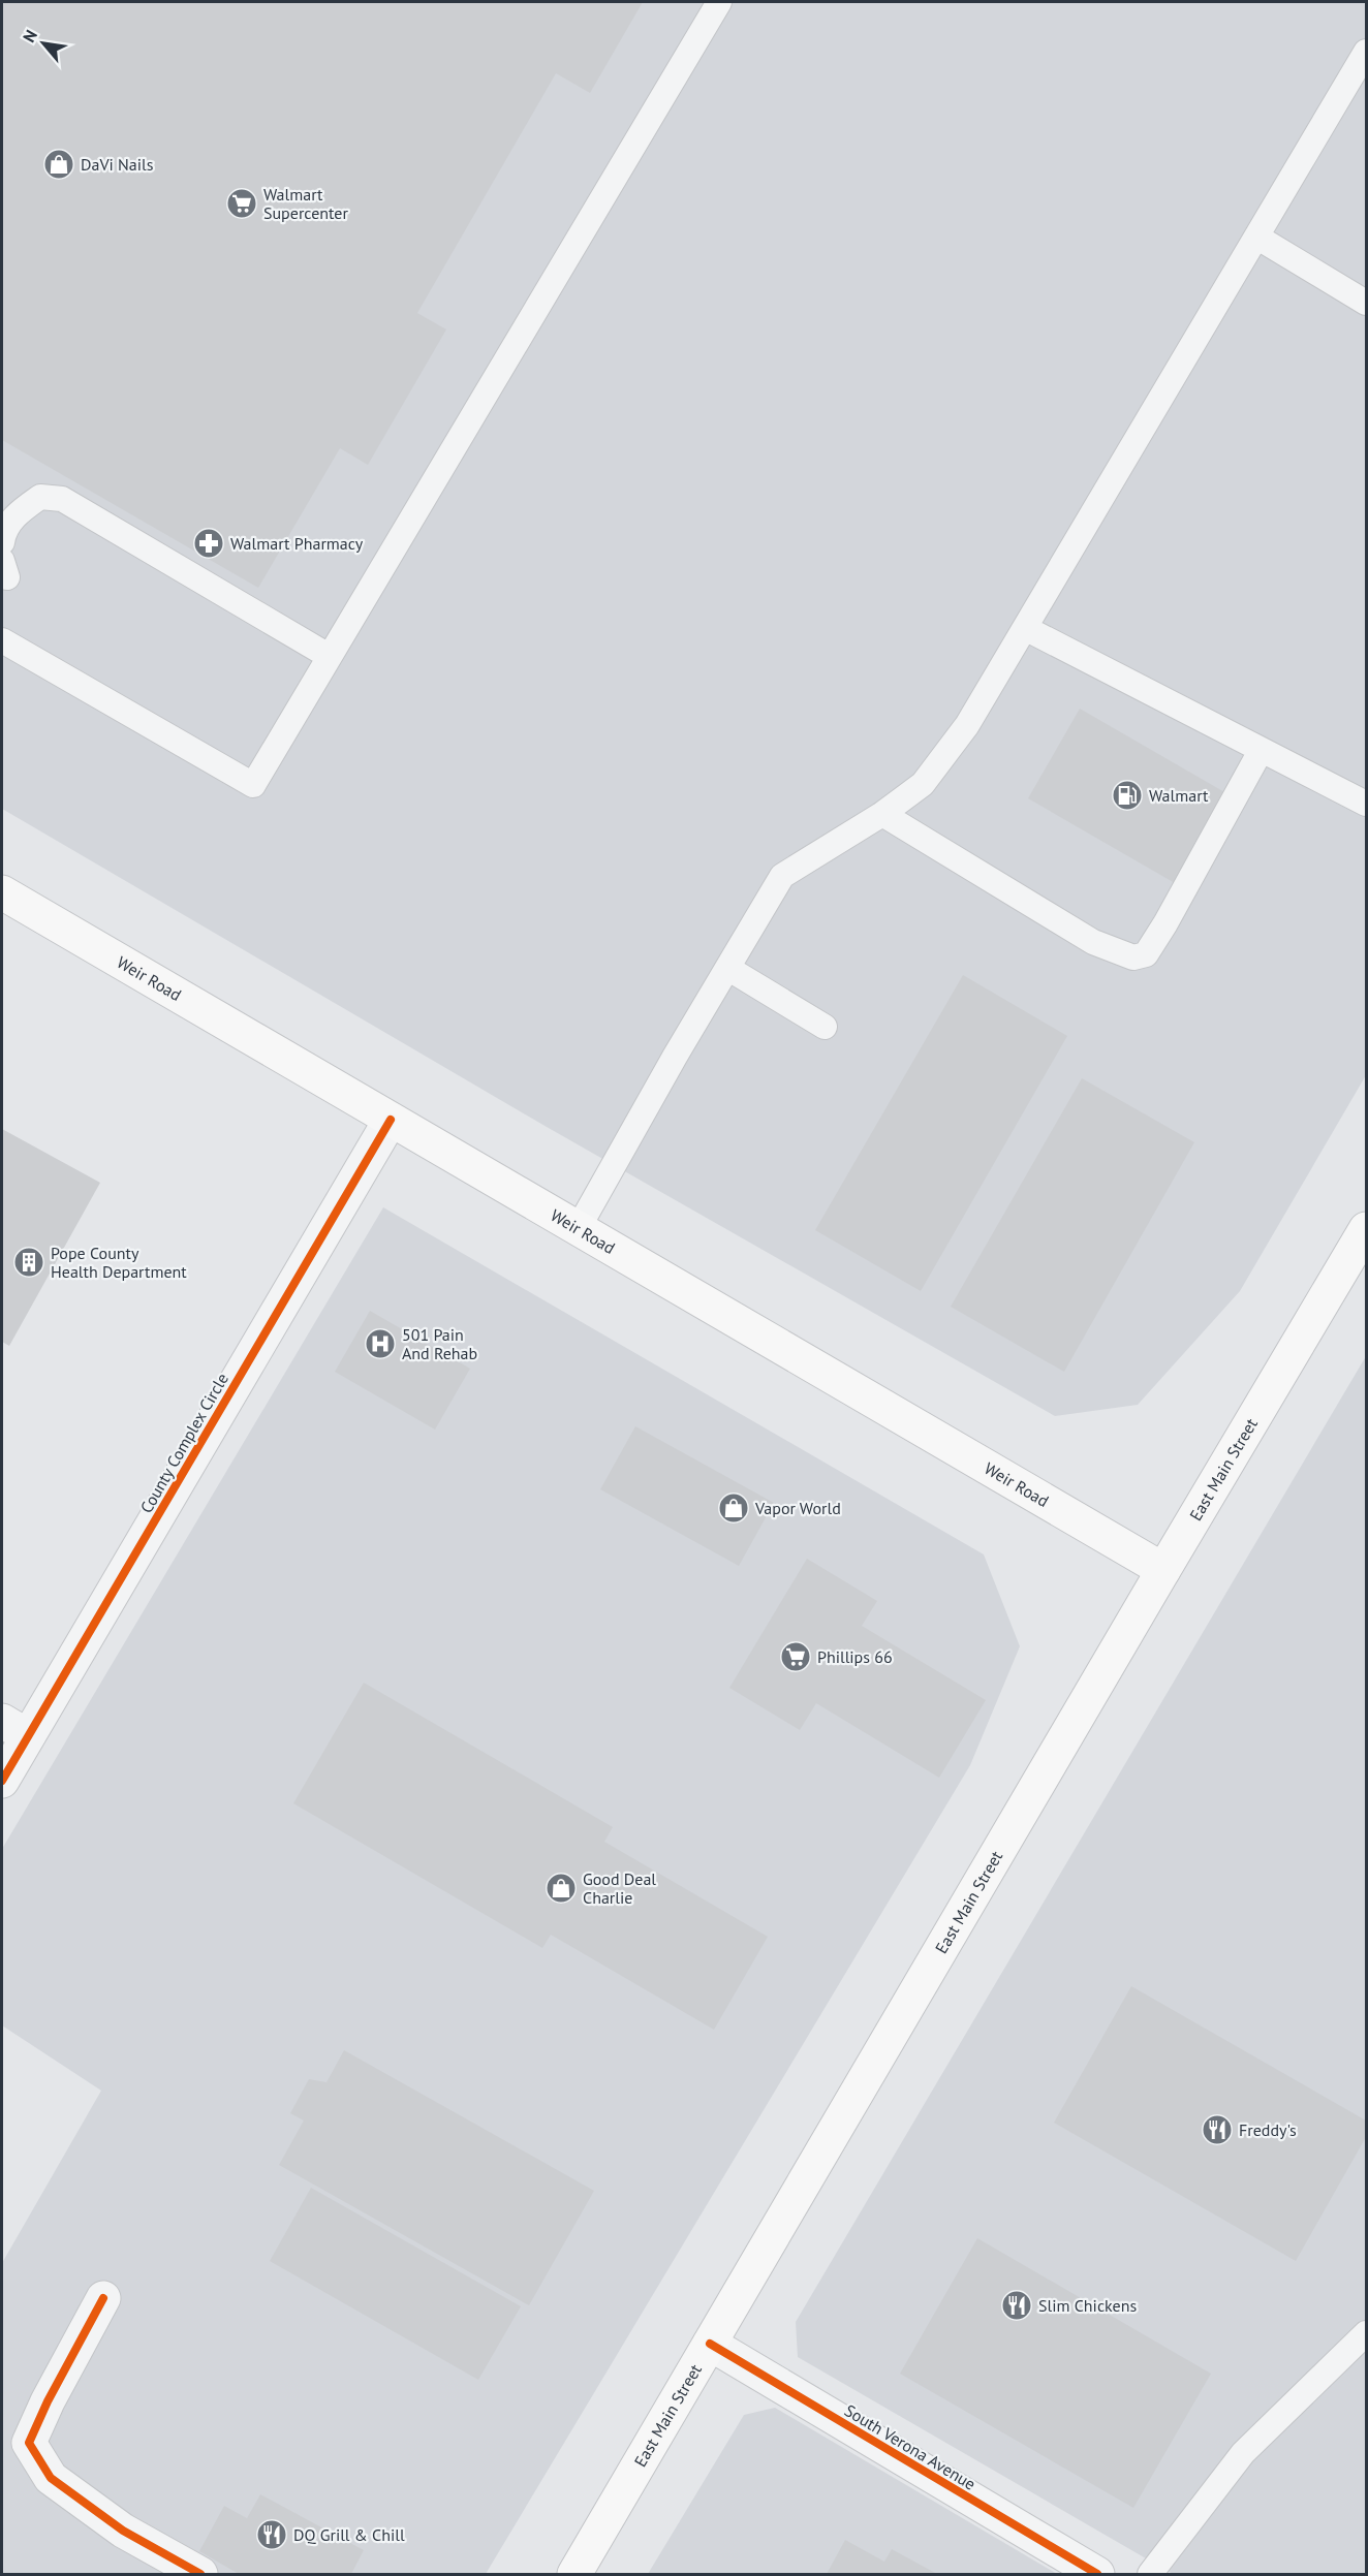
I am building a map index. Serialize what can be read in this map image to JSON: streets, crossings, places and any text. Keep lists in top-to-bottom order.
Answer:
{
  "streets": {
    "main road": ["Weir Road", "East Main Street"],
    "street": ["County Complex Circle", "South Verona Avenue"]
  },
  "crossings": [
    ["Weir Road", "County Complex Circle"],
    ["Weir Road", "East Main Street"],
    ["East Main Street", "South Verona Avenue"]
  ],
  "places": {
    "shop": ["DaVi Nails", "Vapor World", "Good Deal Charlie"],
    "supermarket": ["Walmart Supercenter", "Phillips 66"],
    "pharmacy": ["Walmart Pharmacy"],
    "fuel station": ["Walmart"],
    "building": ["Pope County Health Department"],
    "hospital": ["501 Pain And Rehab"],
    "restaurant": ["Freddy's", "Slim Chickens", "DQ Grill & Chill"]
  },
  "north": "top left"
}
